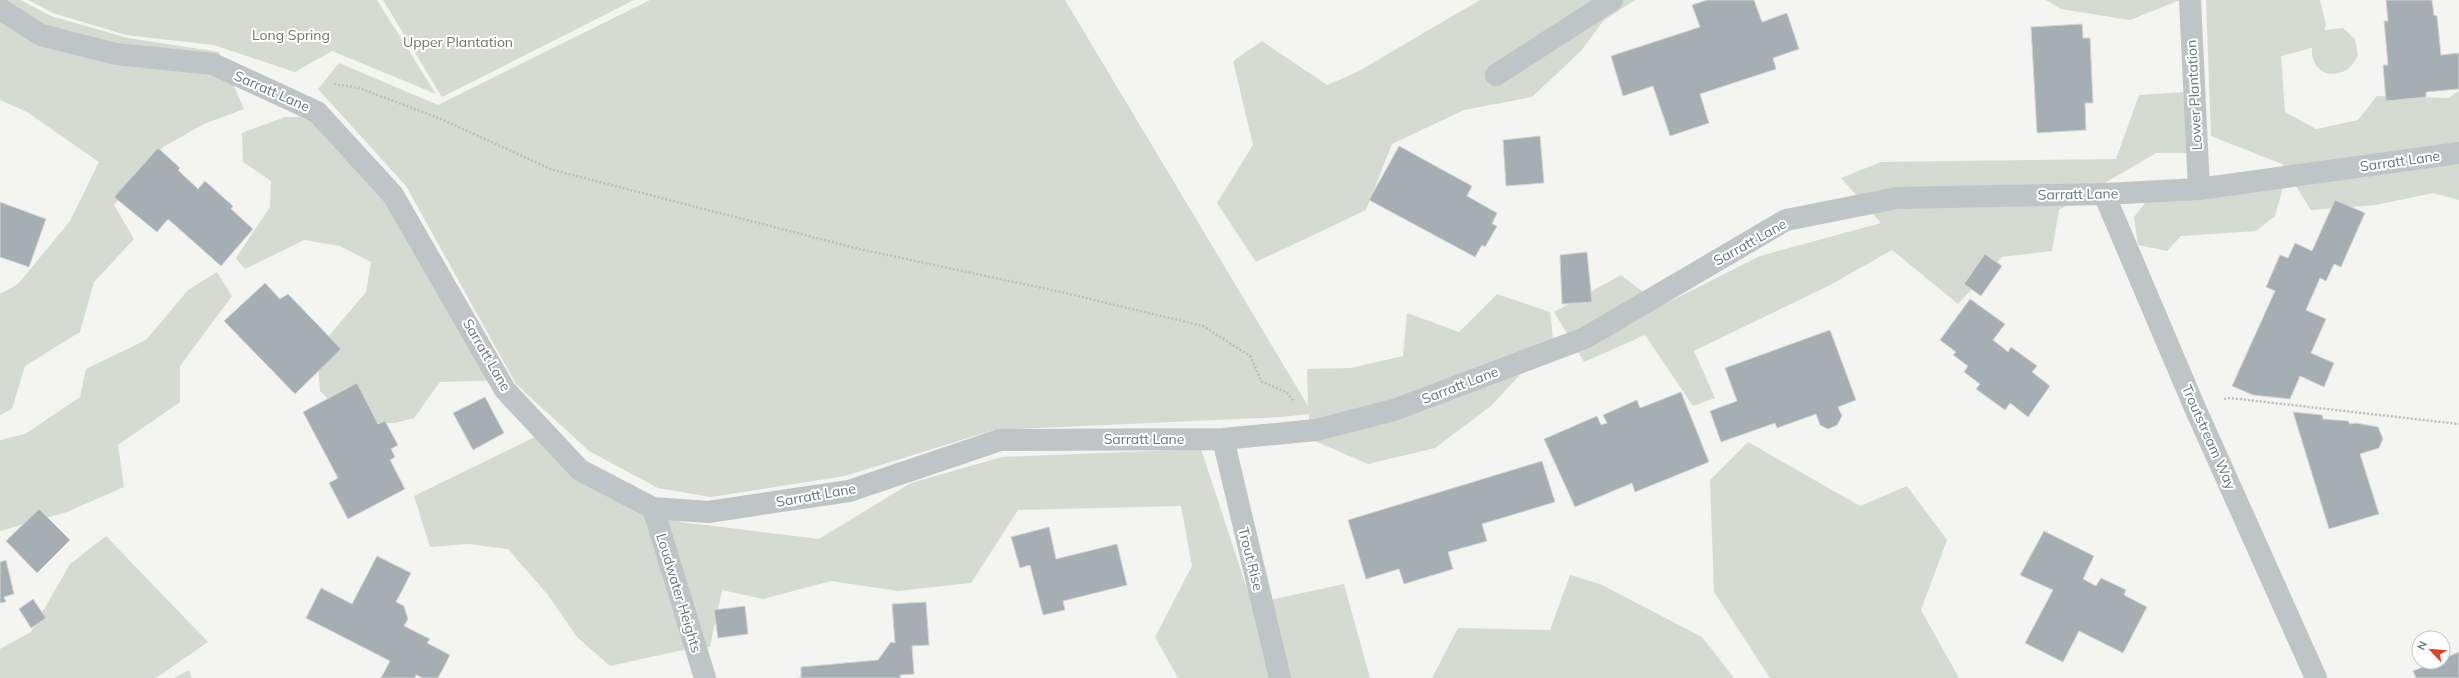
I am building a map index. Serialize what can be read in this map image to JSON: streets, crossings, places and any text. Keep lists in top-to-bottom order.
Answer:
{
  "streets": {
    "street": [
      "Sarratt Lane",
      "Lower Plantation",
      "Troutstream Way",
      "Trout Rise",
      "Loudwater Heights"
    ]
  },
  "crossings": [
    ["Sarratt Lane", "Lower Plantation"],
    ["Sarratt Lane", "Troutstream Way"],
    ["Sarratt Lane", "Trout Rise"],
    ["Sarratt Lane", "Loudwater Heights"]
  ],
  "parks": ["Long Spring", "Upper Plantation"],
  "north": "top left"
}
